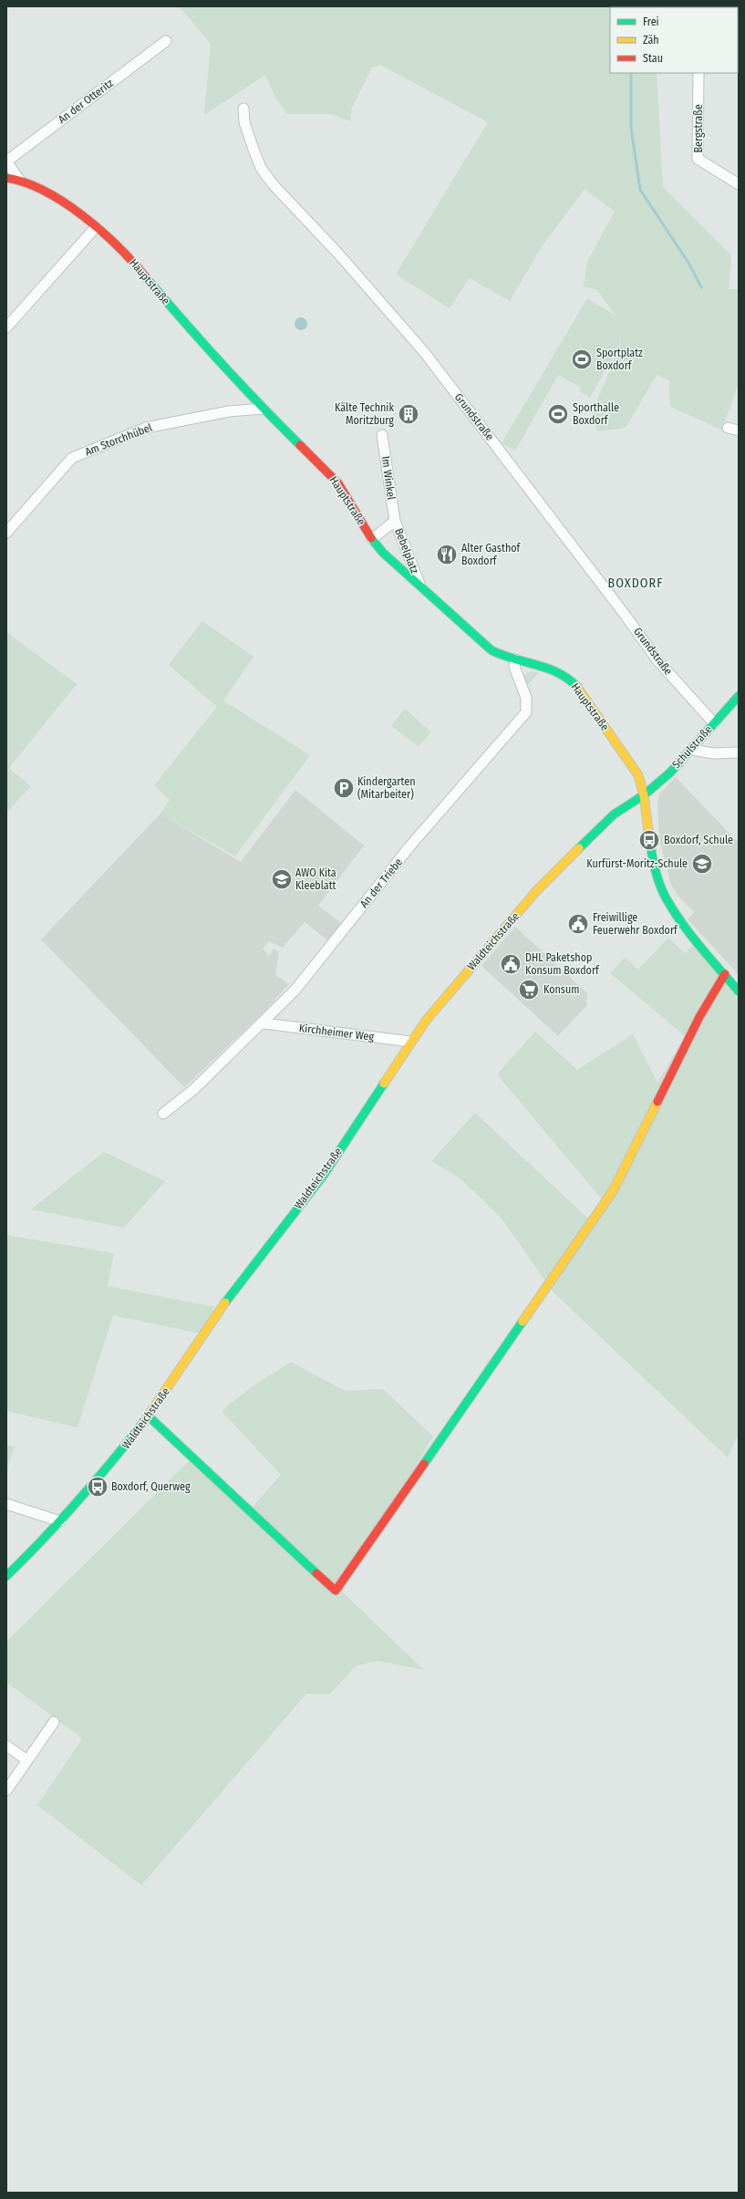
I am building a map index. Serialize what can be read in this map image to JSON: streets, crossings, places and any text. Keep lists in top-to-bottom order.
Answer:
{
  "streets": {
    "street": [
      "An der Otteritz",
      "Bergstraße",
      "Hauptstraße",
      "Grundstraße",
      "Am Storchhübel",
      "Im Winkel",
      "Bebelplatz",
      "Schulstraße",
      "An der Triebe",
      "Waldteichstraße",
      "Kirchheimer Weg"
    ]
  },
  "crossings": [
    ["Hauptstraße", "Am Storchhübel"],
    ["Hauptstraße", "Bebelplatz"],
    ["Hauptstraße", "Schulstraße"],
    ["Hauptstraße", "An der Triebe"],
    ["Hauptstraße", "Waldteichstraße"],
    ["Grundstraße", "Schulstraße"],
    ["Im Winkel", "Bebelplatz"],
    ["Schulstraße", "Waldteichstraße"],
    ["An der Triebe", "Kirchheimer Weg"],
    ["Waldteichstraße", "Kirchheimer Weg"]
  ],
  "districts": ["BOXDORF"],
  "places": {
    "sports": ["Sportplatz Boxdorf", "Sporthalle Boxdorf"],
    "building": ["Kälte Technik Moritzburg"],
    "restaurant": ["Alter Gasthof Boxdorf"],
    "parking": ["Kindergarten (Mitarbeiter)"],
    "bus stop": ["Boxdorf, Schule", "Boxdorf, Querweg"],
    "school or university": ["Kurfürst-Moritz-Schule", "AWO Kita Kleeblatt"],
    "public building": ["Freiwillige Feuerwehr Boxdorf", "DHL Paketshop Konsum Boxdorf"],
    "supermarket": ["Konsum"]
  },
  "legend": ["Frei", "Zäh", "Stau"]
}
